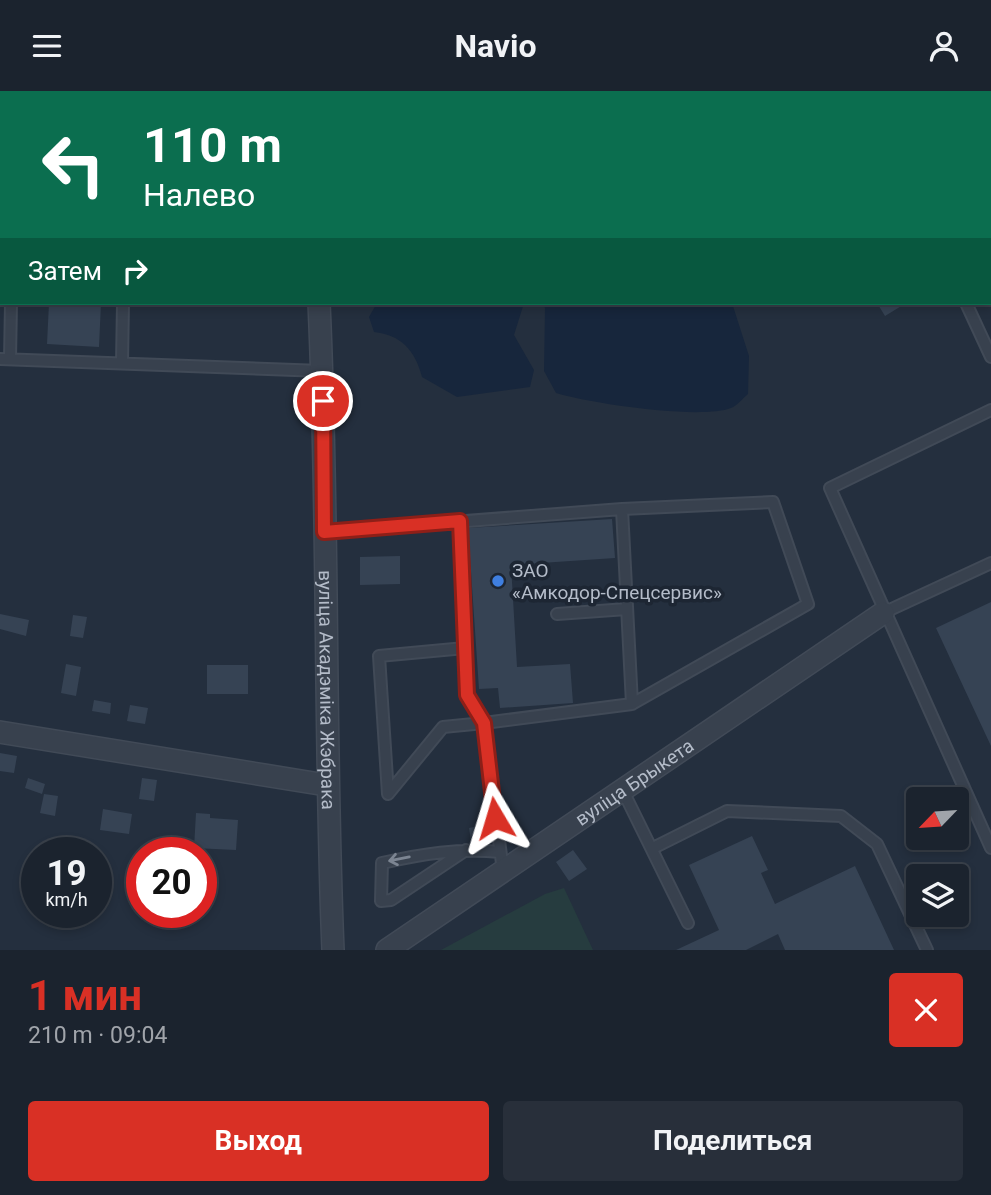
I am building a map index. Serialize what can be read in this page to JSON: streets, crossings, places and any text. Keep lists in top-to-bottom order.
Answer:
{
  "streets": {
    "street": ["вуліца Акадэміка Жэбрака", "вуліца Брыкета"]
  },
  "places": ["ЗАО «Амкодор-Спецсервис»"],
  "north": "bottom left",
  "page": {
    "header": "Navio",
    "turn": ["110 m", "Налево"],
    "then": "Затем",
    "speed": "19 km/h",
    "limit": "20",
    "heading": ["1 мин", "210 m · 09:04"],
    "buttons": ["Выход", "Поделиться"]
  }
}
